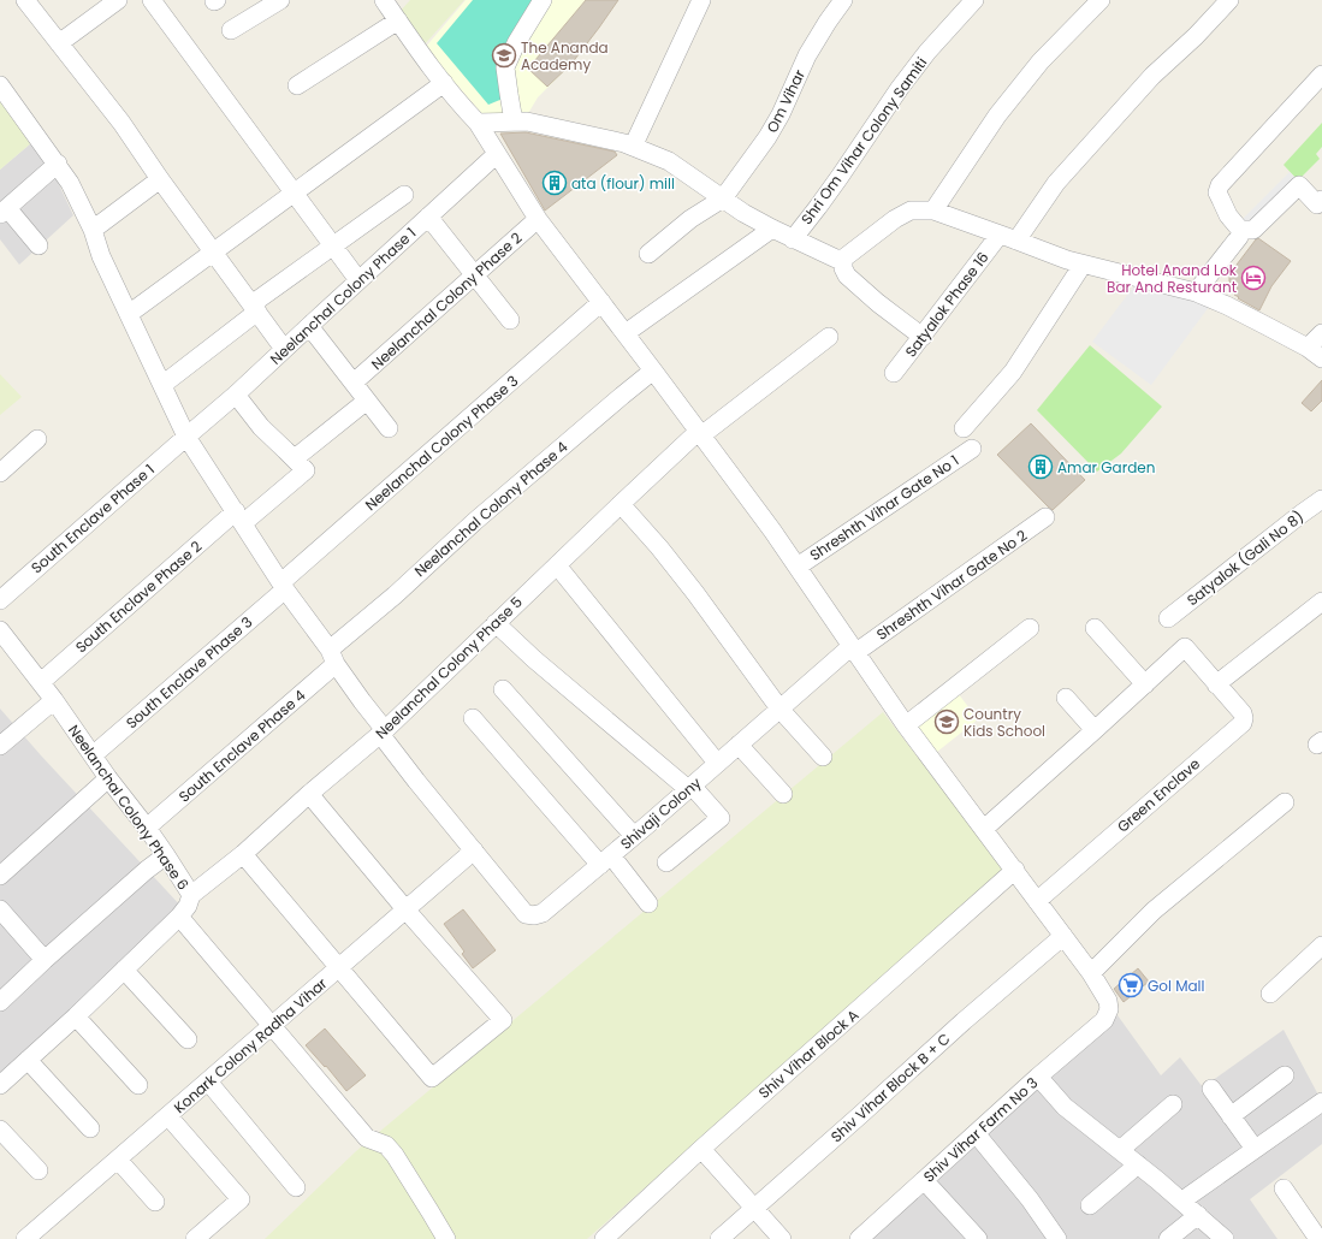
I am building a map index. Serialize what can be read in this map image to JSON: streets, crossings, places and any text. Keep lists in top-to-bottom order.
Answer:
{
  "streets": {
    "street": [
      "Om Vihar",
      "Shri Om Vihar Colony Samiti",
      "Neelanchal Colony Phase 1",
      "Neelanchal Colony Phase 2",
      "Satyalok Phase 16",
      "Neelanchal Colony Phase 3",
      "Shreshth Vihar Gate No 1",
      "Neelanchal Colony Phase 4",
      "South Enclave Phase 1",
      "Satyalok (Gali No 8)",
      "Shreshth Vihar Gate No 2",
      "South Enclave Phase 2",
      "Neelanchal Colony Phase 5",
      "South Enclave Phase 3",
      "South Enclave Phase 4",
      "Green Enclave",
      "Neelanchal Colony Phase 6",
      "Shivaji Colony",
      "Konark Colony Radha Vihar",
      "Shiv Vihar Block A",
      "Shiv Vihar Block B + C",
      "Shiv Vihar Farm No 3"
    ]
  },
  "crossings": [
    ["Neelanchal Colony Phase 1", "South Enclave Phase 1"],
    ["Neelanchal Colony Phase 1", "Shivaji Colony"],
    ["Neelanchal Colony Phase 3", "South Enclave Phase 3"],
    ["Neelanchal Colony Phase 3", "Shivaji Colony"],
    ["Neelanchal Colony Phase 4", "South Enclave Phase 4"],
    ["Neelanchal Colony Phase 4", "Shivaji Colony"],
    ["South Enclave Phase 1", "Shivaji Colony"],
    ["Shreshth Vihar Gate No 2", "Shivaji Colony"],
    ["South Enclave Phase 2", "Neelanchal Colony Phase 6"],
    ["South Enclave Phase 2", "Shivaji Colony"],
    ["Neelanchal Colony Phase 5", "Neelanchal Colony Phase 6"],
    ["Neelanchal Colony Phase 5", "Shivaji Colony"],
    ["South Enclave Phase 3", "Neelanchal Colony Phase 6"],
    ["South Enclave Phase 3", "Shivaji Colony"],
    ["South Enclave Phase 4", "Neelanchal Colony Phase 6"],
    ["South Enclave Phase 4", "Shivaji Colony"],
    ["Shivaji Colony", "Konark Colony Radha Vihar"]
  ],
  "places": {
    "school or university": ["The Ananda Academy", "Country Kids School"],
    "building": ["ata (flour) mill", "Amar Garden"],
    "hotel": ["Hotel Anand Lok Bar And Resturant"],
    "supermarket": ["Gol Mall"]
  }
}
